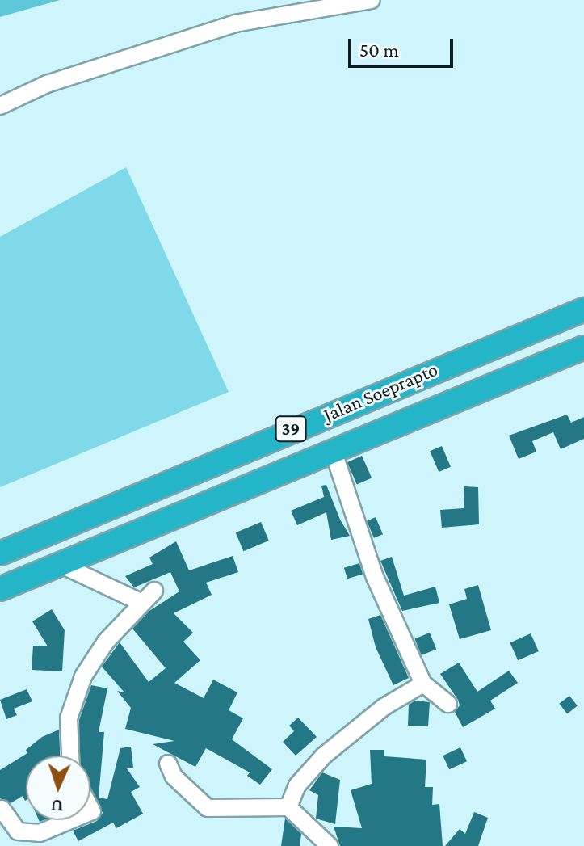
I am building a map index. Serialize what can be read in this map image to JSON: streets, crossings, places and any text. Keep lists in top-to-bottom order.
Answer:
{
  "streets": {
    "highway": ["Jalan Soeprapto", "39"]
  },
  "scale_bar": "50 m",
  "north": "bottom"
}
